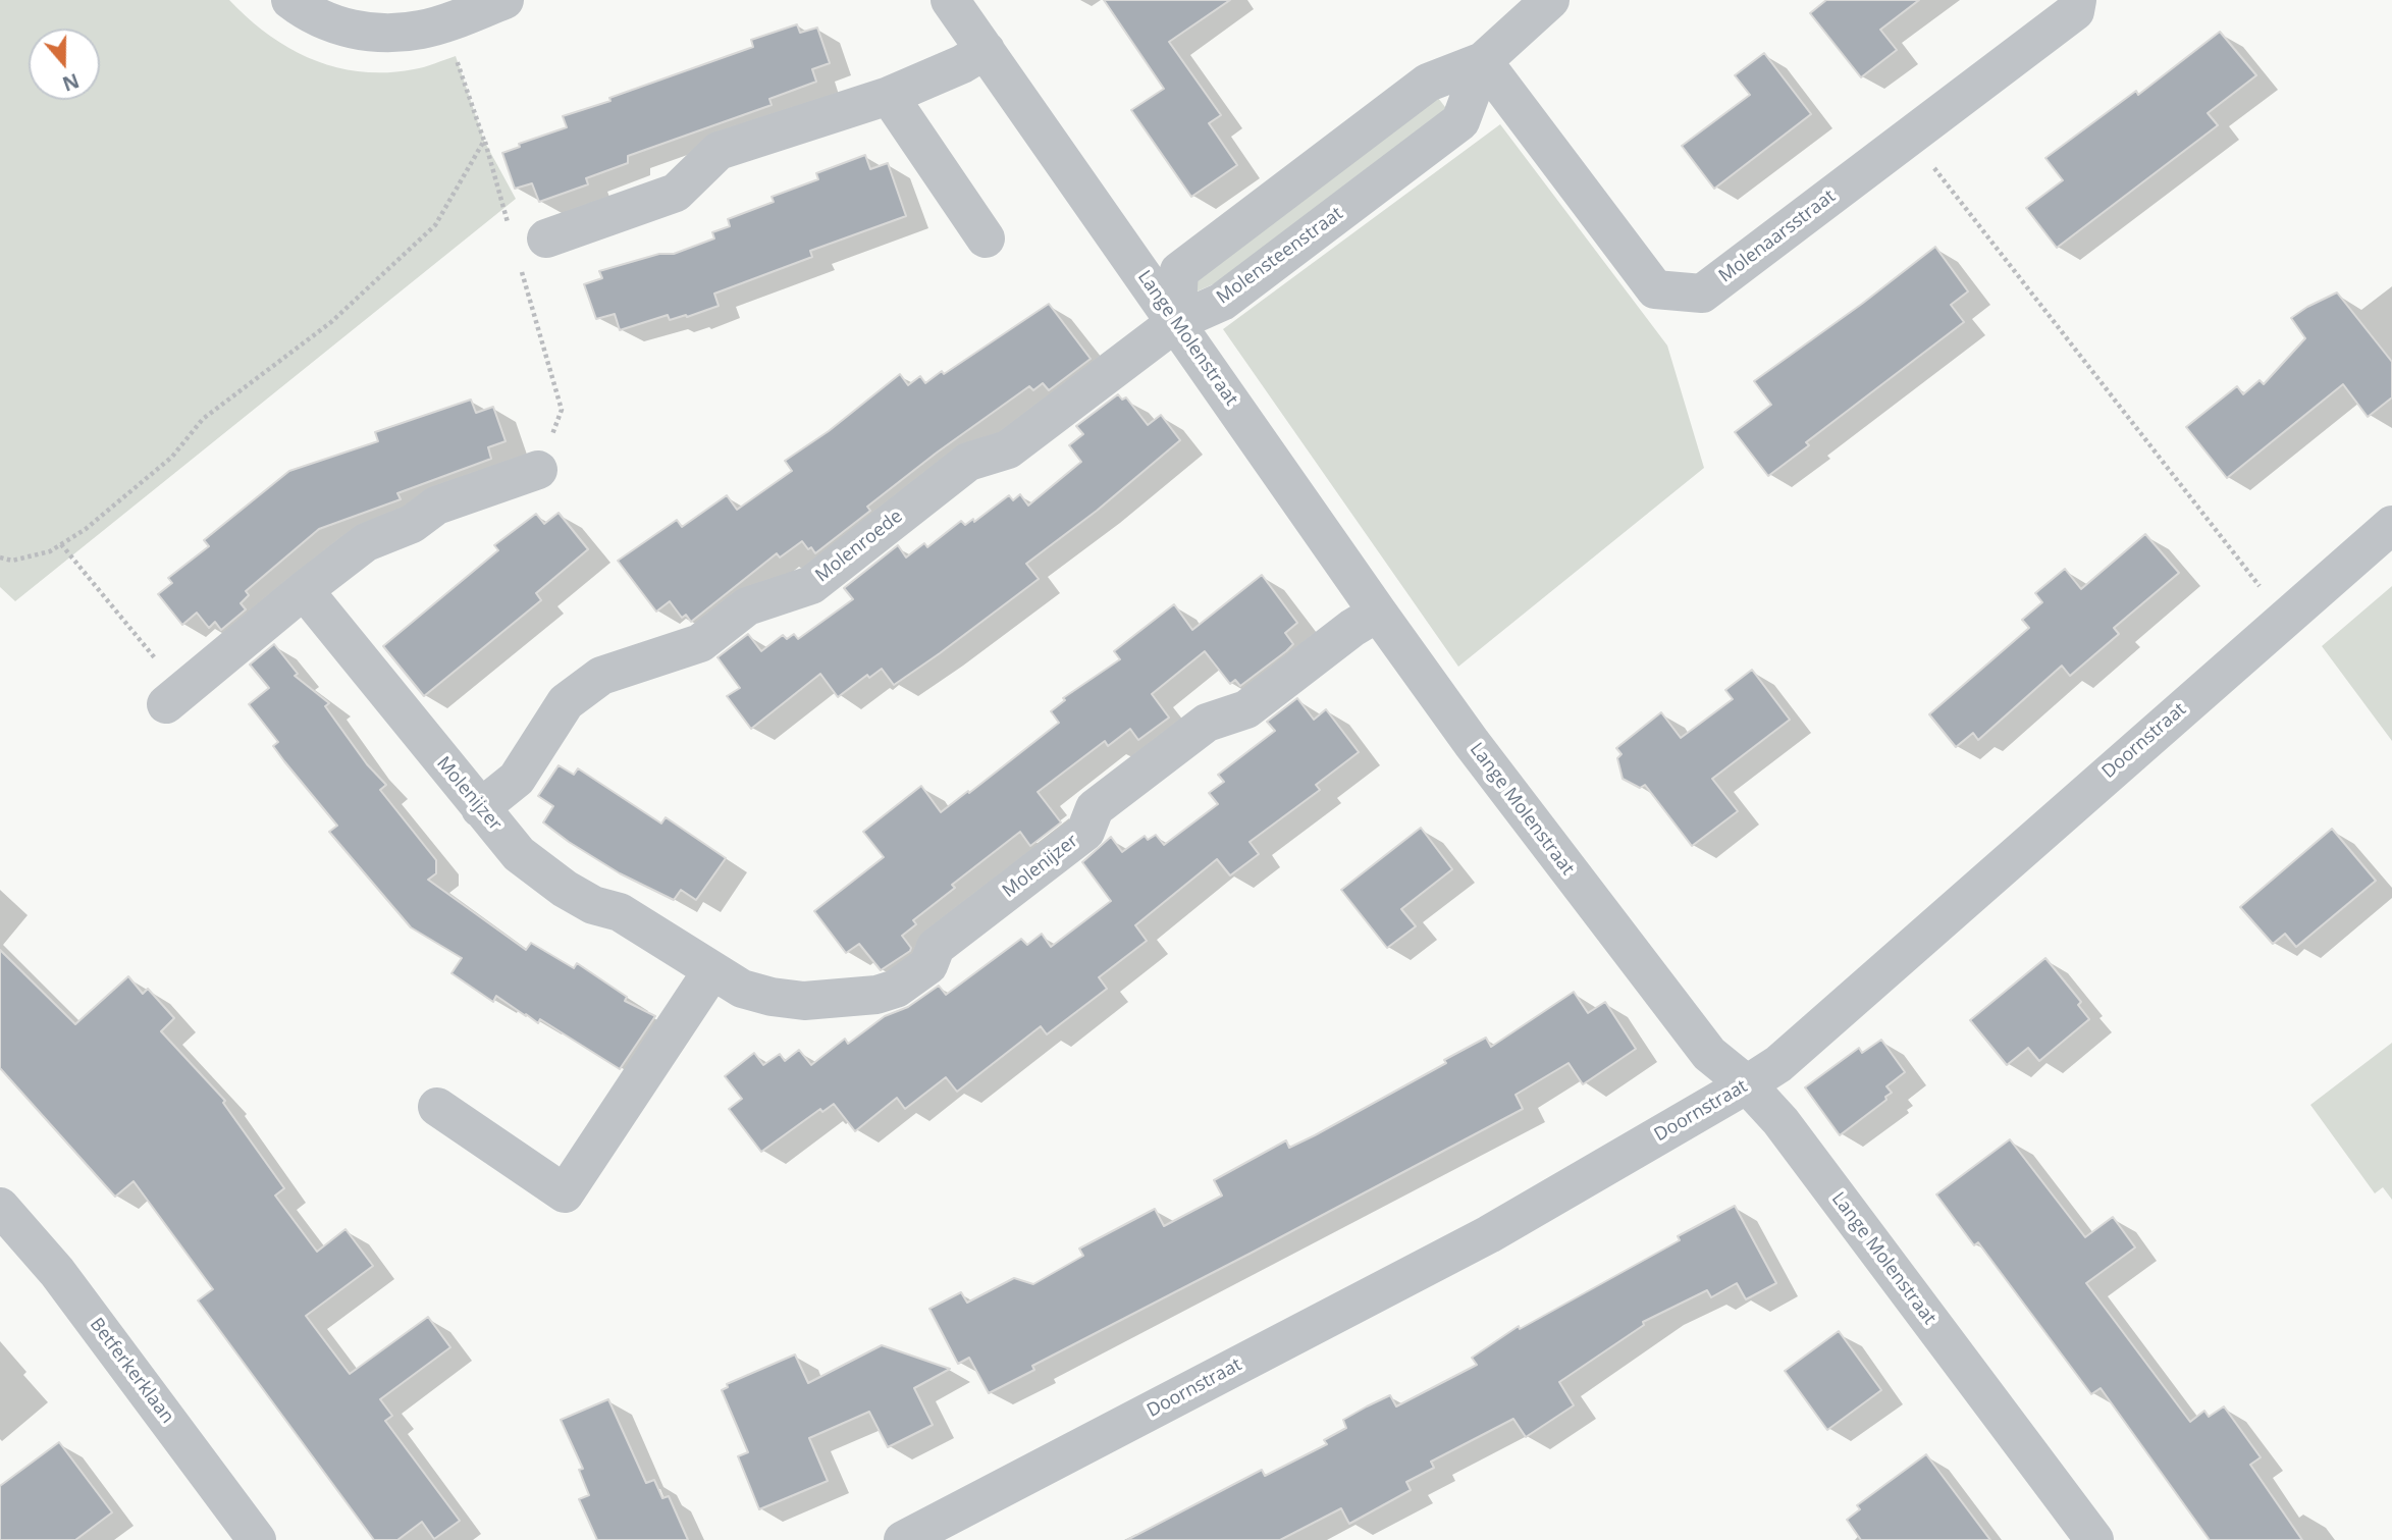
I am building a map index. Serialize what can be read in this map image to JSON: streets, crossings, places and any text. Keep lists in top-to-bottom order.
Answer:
{
  "streets": {
    "street": [
      "Molenaarsstraat",
      "Lange Molenstraat",
      "Molenroede",
      "Doornstraat",
      "Molenijzer",
      "Betferkerklaan"
    ]
  },
  "crossings": [
    ["Lange Molenstraat", "Molenroede"],
    ["Lange Molenstraat", "Doornstraat"],
    ["Lange Molenstraat", "Molenijzer"],
    ["Molenroede", "Molenijzer"]
  ],
  "north": "bottom"
}
